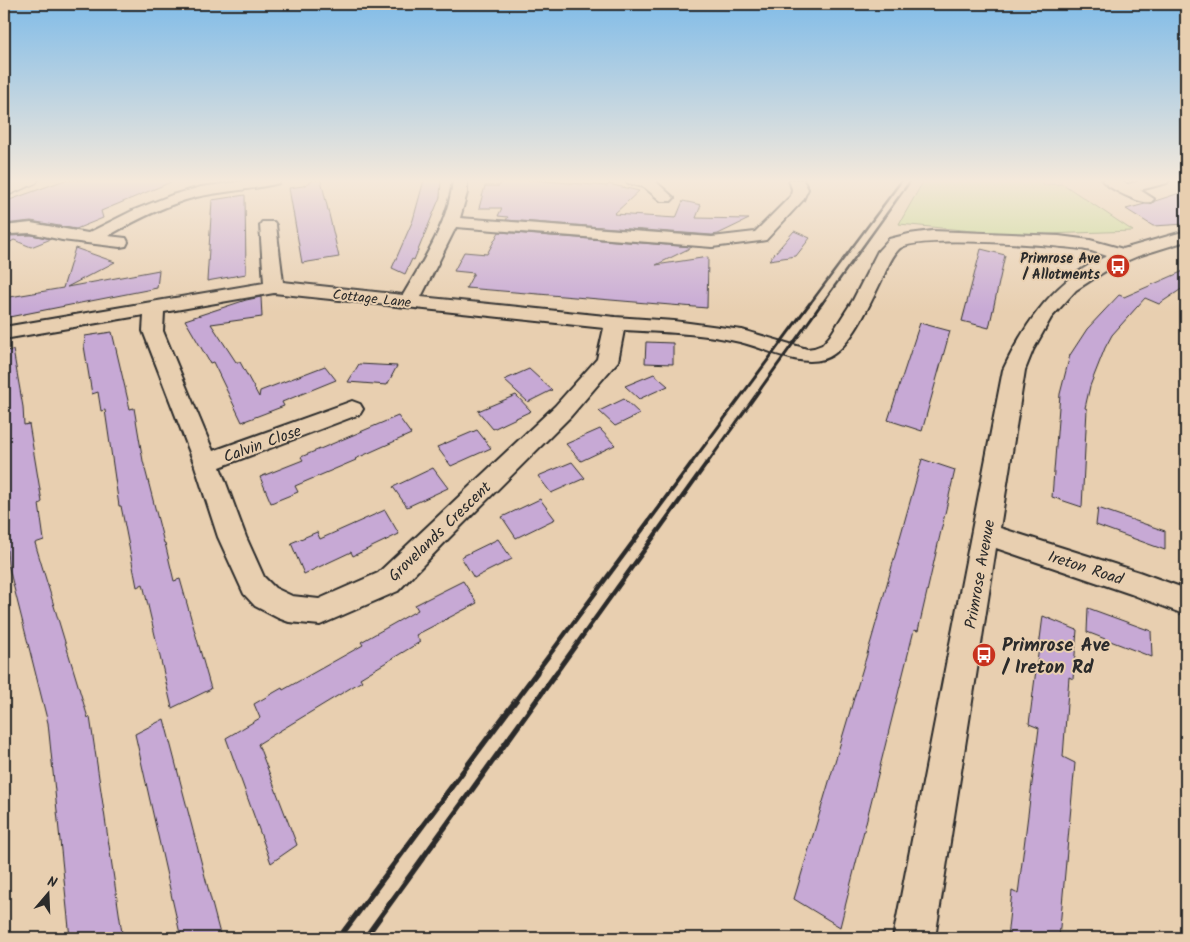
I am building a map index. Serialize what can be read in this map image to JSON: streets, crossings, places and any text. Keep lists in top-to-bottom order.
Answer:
{
  "streets": {
    "street": [
      "Cottage Lane",
      "Calvin Close",
      "Grovelands Crescent",
      "Ireton Road",
      "Primrose Avenue"
    ]
  },
  "crossings": [
    ["Cottage Lane", "Grovelands Crescent"],
    ["Cottage Lane", "Primrose Avenue"],
    ["Calvin Close", "Grovelands Crescent"],
    ["Ireton Road", "Primrose Avenue"]
  ],
  "places": {
    "bus stop": ["Primrose Ave / Allotments", "Primrose Ave / Ireton Rd"]
  },
  "north": "top"
}
